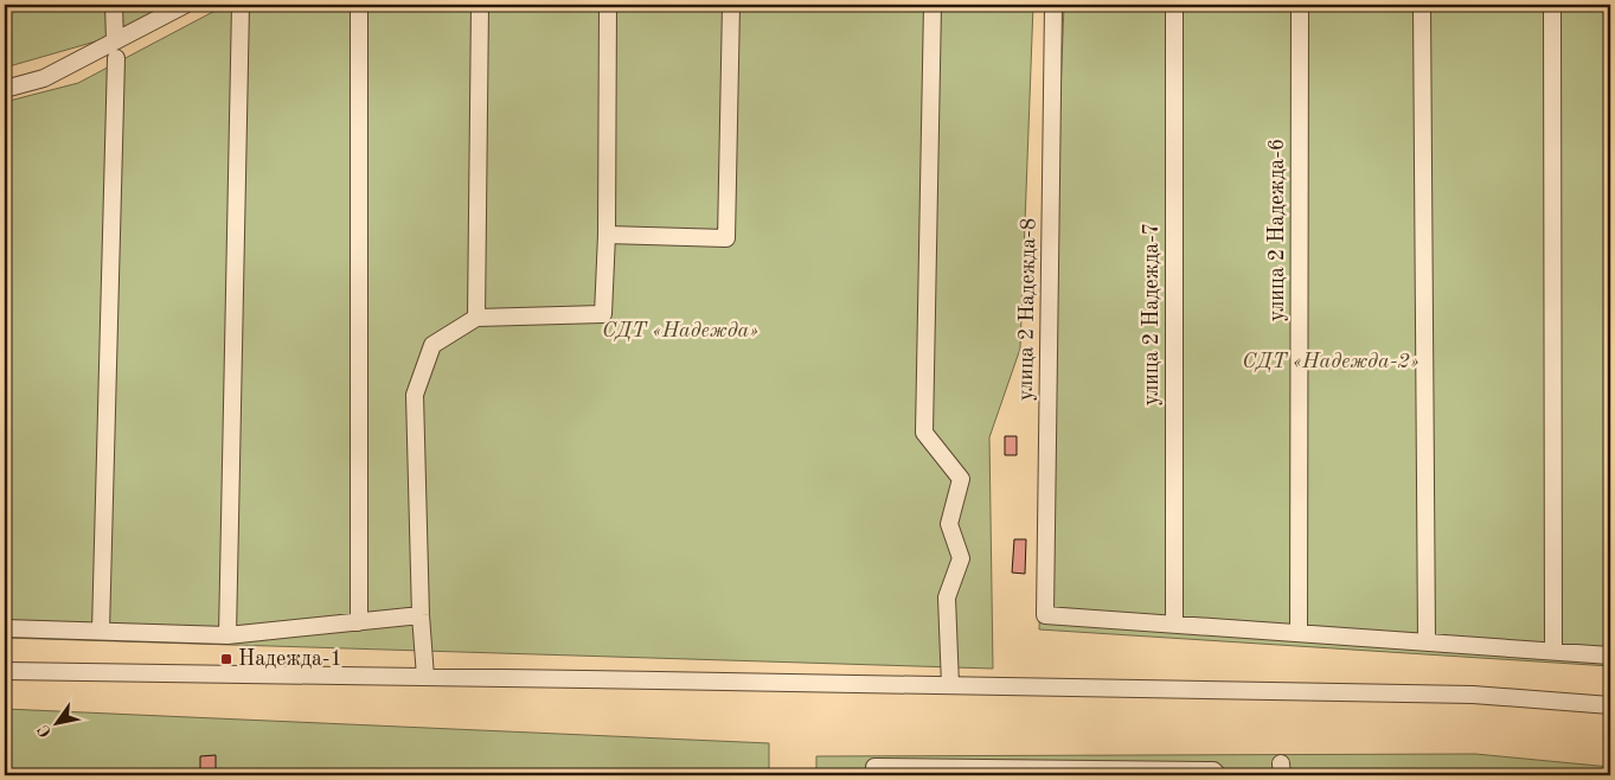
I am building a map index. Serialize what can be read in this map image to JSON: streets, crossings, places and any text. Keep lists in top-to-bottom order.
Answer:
{
  "streets": {
    "street": ["улица 2 Надежда-6", "улица 2 Надежда-8", "улица 2 Надежда-7"]
  },
  "crossings": [
    ["улица 2 Надежда-8", "улица 2 Надежда-7"]
  ],
  "parks": ["СДТ «Надежда»", "СДТ «Надежда-2»"],
  "places": {
    "transit": ["Надежда-1"]
  },
  "north": "bottom left"
}
